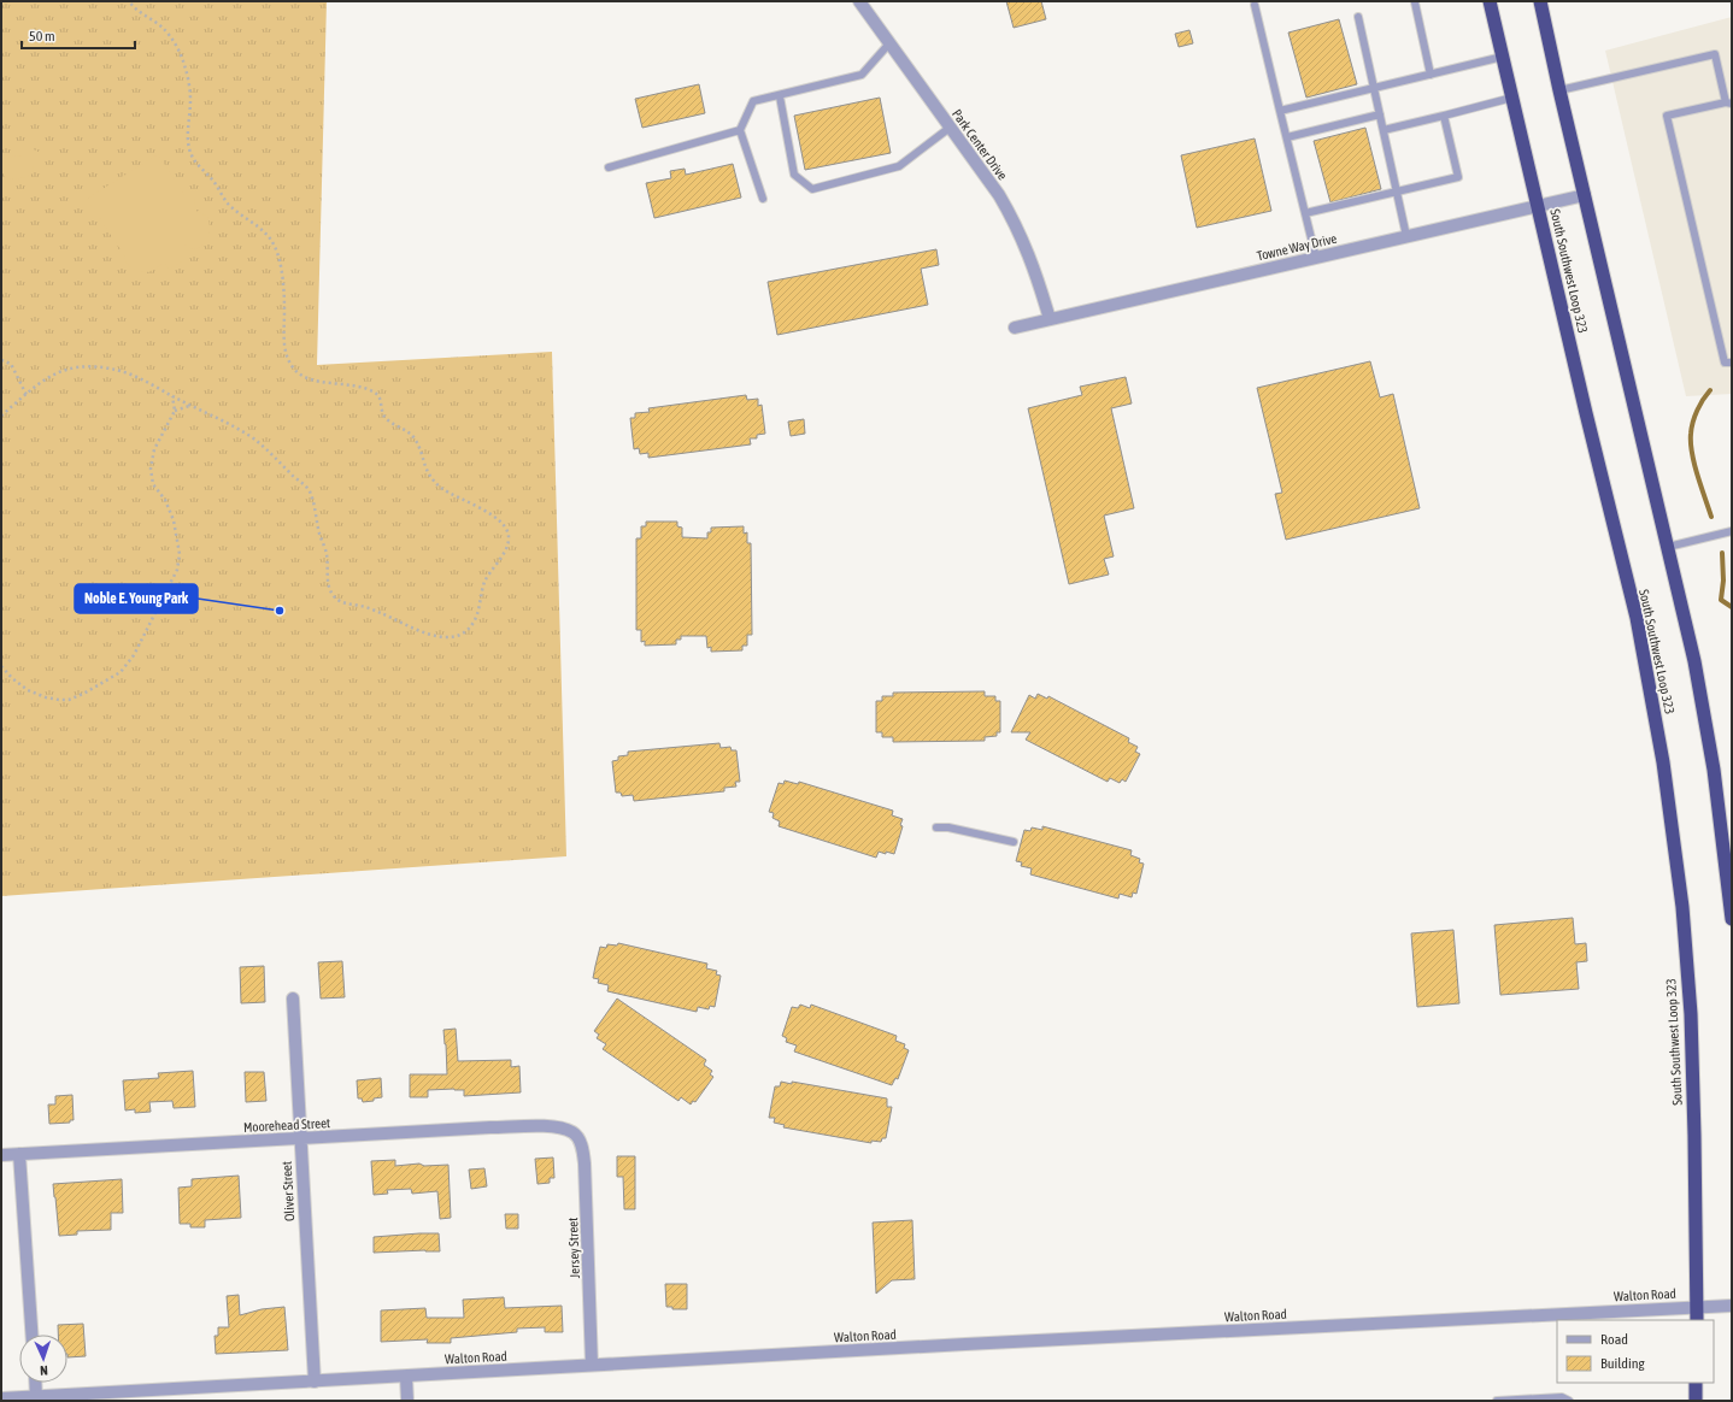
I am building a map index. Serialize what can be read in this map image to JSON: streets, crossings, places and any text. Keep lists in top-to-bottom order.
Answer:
{
  "streets": {
    "highway": ["South Southwest Loop 323"],
    "street": [
      "Park Center Drive",
      "Towne Way Drive",
      "Moorehead Street",
      "Oliver Street",
      "Jersey Street",
      "Walton Road"
    ]
  },
  "crossings": [
    ["Park Center Drive", "Towne Way Drive"],
    ["Towne Way Drive", "South Southwest Loop 323"],
    ["South Southwest Loop 323", "Walton Road"],
    ["Moorehead Street", "Oliver Street"],
    ["Moorehead Street", "Jersey Street"],
    ["Oliver Street", "Walton Road"],
    ["Jersey Street", "Walton Road"]
  ],
  "places": ["Noble E. Young Park"],
  "legend": ["Road", "Building"],
  "scale_bar": "50 m",
  "north": "bottom"
}
